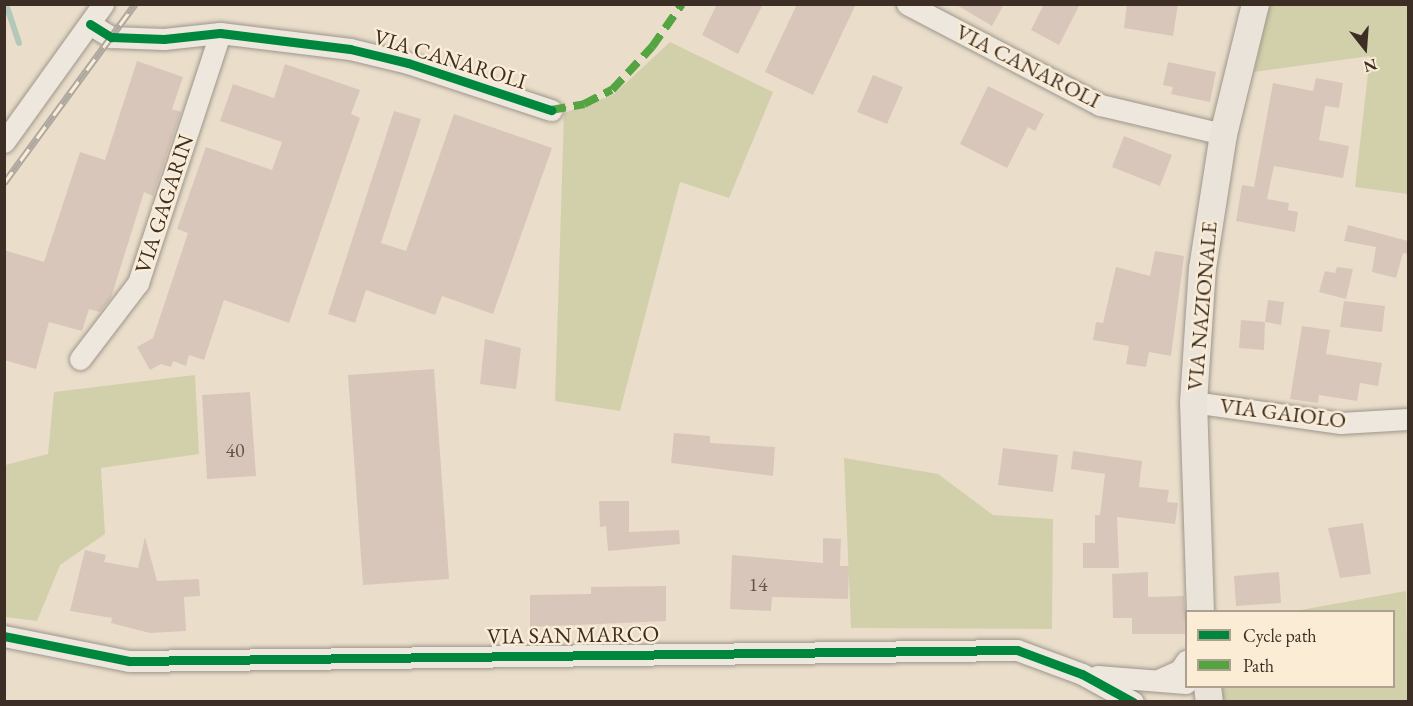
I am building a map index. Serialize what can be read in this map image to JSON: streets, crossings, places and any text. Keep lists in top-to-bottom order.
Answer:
{
  "streets": {
    "main road": ["VIA NAZIONALE"],
    "street": [
      "VIA CANAROLI",
      "VIA GAGARIN",
      "VIA GAIOLO",
      "VIA SAN MARCO"
    ]
  },
  "crossings": [
    ["VIA CANAROLI", "VIA GAGARIN"],
    ["VIA CANAROLI", "VIA NAZIONALE"],
    ["VIA NAZIONALE", "VIA GAIOLO"]
  ],
  "house_numbers": ["40", "14"],
  "legend": ["Cycle path", "Path"],
  "north": "bottom"
}
